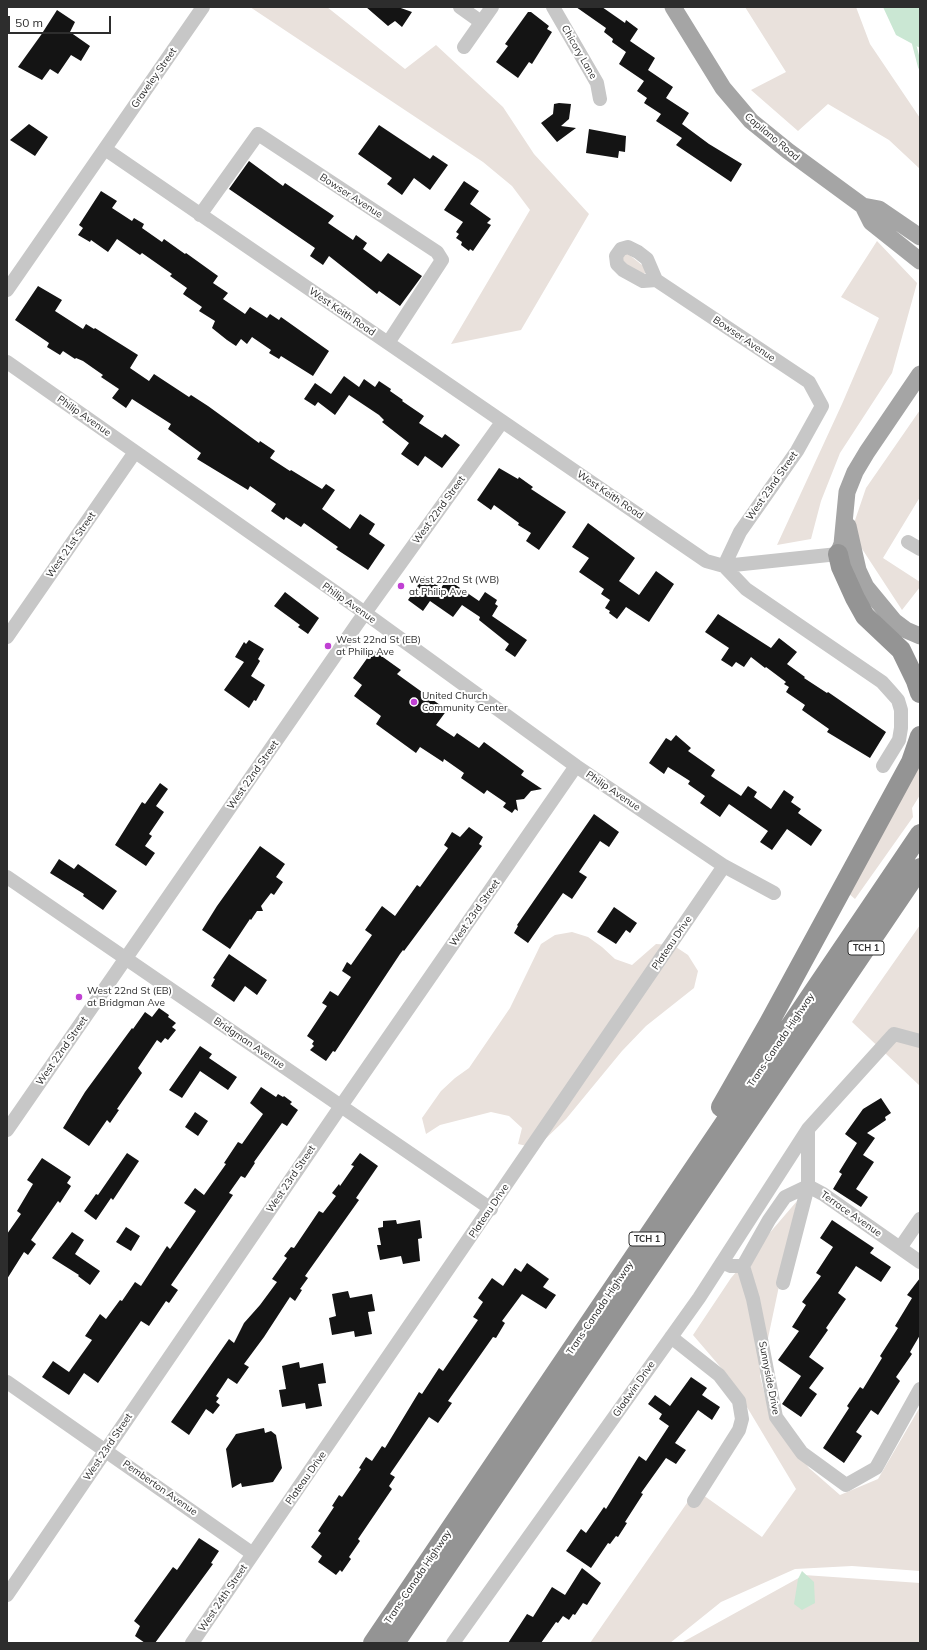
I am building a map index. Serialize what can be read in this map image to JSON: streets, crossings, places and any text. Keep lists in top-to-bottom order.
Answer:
{
  "streets": {
    "highway": ["TCH 1", "Trans-Canada Highway"],
    "main road": ["Capilano Road"],
    "street": [
      "Chicory Lane",
      "Graveley Street",
      "Bowser Avenue",
      "West Keith Road",
      "Philip Avenue",
      "West 23nd Street",
      "West 22nd Street",
      "West 21st Street",
      "West 23rd Street",
      "Plateau Drive",
      "Bridgman Avenue",
      "Terrace Avenue",
      "Sunnyside Drive",
      "Gladwin Drive",
      "Pemberton Avenue",
      "West 24th Street"
    ]
  },
  "crossings": [
    ["Graveley Street", "West Keith Road"],
    ["Bowser Avenue", "West Keith Road"],
    ["Bowser Avenue", "West 23nd Street"],
    ["West Keith Road", "West 23nd Street"],
    ["West Keith Road", "West 22nd Street"],
    ["Philip Avenue", "West 22nd Street"],
    ["Philip Avenue", "West 21st Street"],
    ["Philip Avenue", "West 23rd Street"],
    ["Philip Avenue", "Plateau Drive"],
    ["West 22nd Street", "Bridgman Avenue"],
    ["West 23rd Street", "Bridgman Avenue"],
    ["West 23rd Street", "Pemberton Avenue"],
    ["Plateau Drive", "Bridgman Avenue"],
    ["Plateau Drive", "Pemberton Avenue"],
    ["Plateau Drive", "West 24th Street"],
    ["Pemberton Avenue", "West 24th Street"]
  ],
  "places": [
    "West 22nd St (WB) at Philip Ave",
    "West 22nd St (EB) at Philip Ave",
    "United Church Community Center",
    "West 22nd St (EB) at Bridgman Ave"
  ],
  "scale_bar": "50 m"
}
